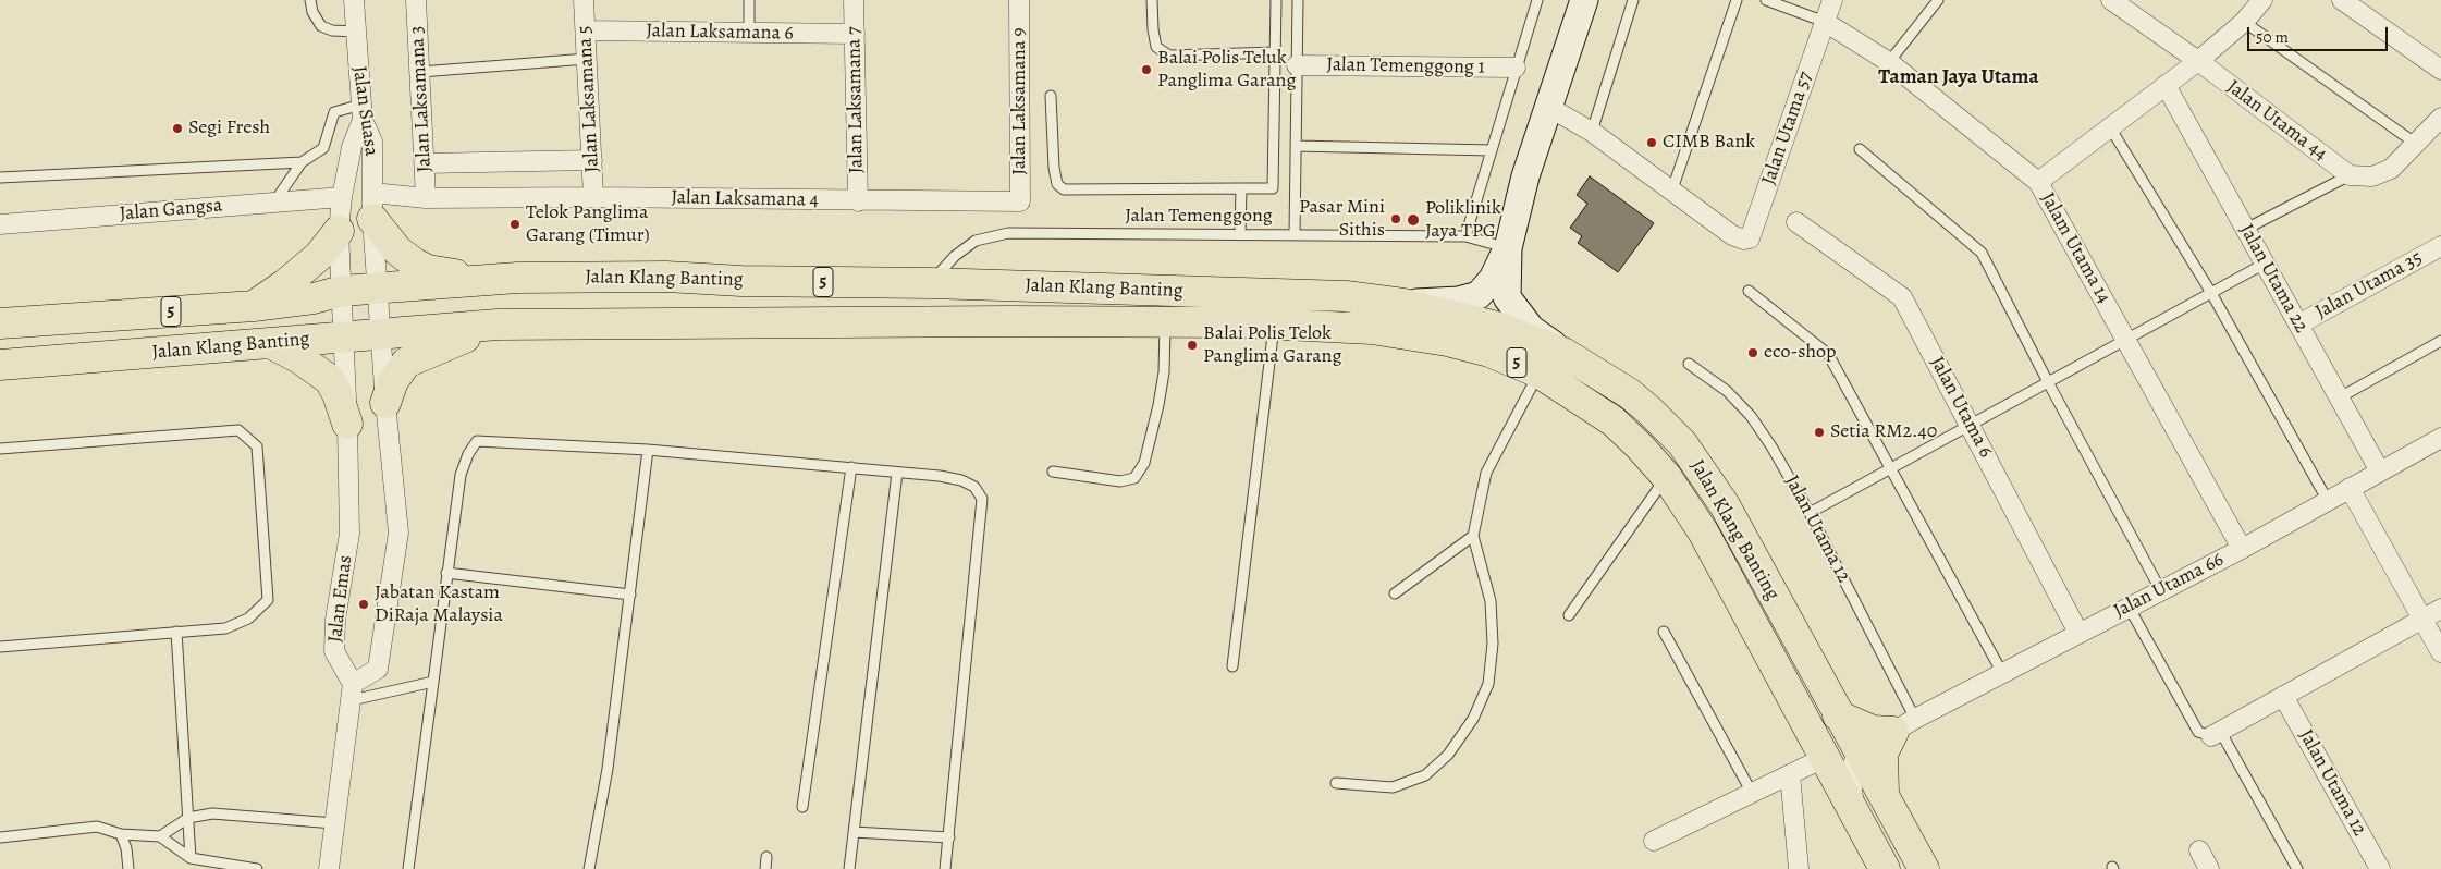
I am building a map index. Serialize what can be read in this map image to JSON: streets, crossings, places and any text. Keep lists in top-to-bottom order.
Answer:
{
  "streets": {
    "highway": ["Jalan Klang Banting", "5"],
    "street": [
      "Jalan Laksamana 6",
      "Jalan Temenggong 1",
      "Jalan Laksamana 3",
      "Jalan Laksamana 5",
      "Jalan Laksamana 7",
      "Jalan Laksamana 9",
      "Jalan Suasa",
      "Jalan Utama 44",
      "Jalan Utama 57",
      "Jalan Laksamana 4",
      "Jalan Gangsa",
      "Jalam Utama 14",
      "Jalan Utama 22",
      "Jalan Utama 35",
      "Jalan Utama 6",
      "Jalan Utama 12",
      "Jalan Utama 66",
      "Jalan Emas"
    ],
    "lane": ["Jalan Temenggong"]
  },
  "crossings": [
    ["Jalan Laksamana 6", "Jalan Laksamana 5"],
    ["Jalan Laksamana 6", "Jalan Laksamana 7"],
    ["Jalan Laksamana 3", "Jalan Laksamana 4"],
    ["Jalan Laksamana 5", "Jalan Laksamana 4"],
    ["Jalan Laksamana 7", "Jalan Laksamana 4"],
    ["Jalan Laksamana 9", "Jalan Laksamana 4"],
    ["Jalan Suasa", "Jalan Laksamana 4"],
    ["Jalan Suasa", "Jalan Klang Banting"],
    ["Jalan Suasa", "Jalan Emas"],
    ["Jalan Utama 57", "Jalam Utama 14"],
    ["Jalan Gangsa", "Jalan Emas"],
    ["Jalan Temenggong", "Jalan Klang Banting"],
    ["Jalam Utama 14", "Jalan Utama 66"],
    ["Jalan Klang Banting", "Jalan Utama 66"],
    ["Jalan Klang Banting", "Jalan Emas"],
    ["Jalan Utama 22", "Jalan Utama 35"],
    ["Jalan Utama 22", "Jalan Utama 66"],
    ["Jalan Utama 6", "Jalan Utama 66"],
    ["Jalan Utama 12", "Jalan Utama 66"]
  ],
  "districts": ["Taman Jaya Utama"],
  "places": [
    "Balai Polis Teluk Panglima Garang",
    "Segi Fresh",
    "CIMB Bank",
    "Pasar Mini Sithis",
    "Poliklinik Jaya TPG",
    "Telok Panglima Garang (Timur)",
    "Balai Polis Telok Panglima Garang",
    "eco-shop",
    "Setia RM2.40",
    "Jabatan Kastam DiRaja Malaysia"
  ],
  "scale_bar": "50 m"
}
